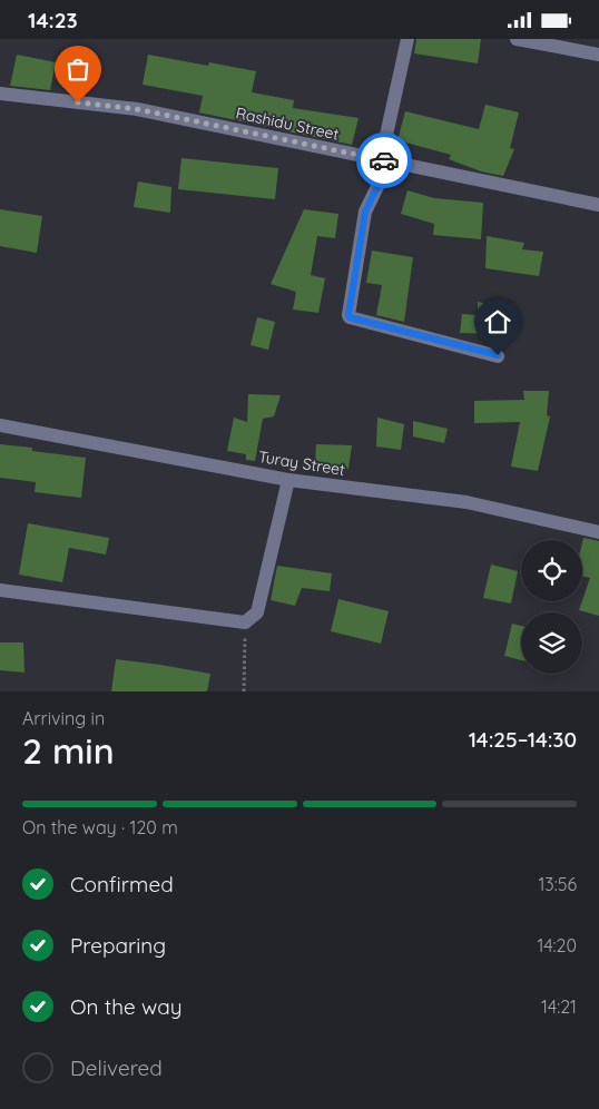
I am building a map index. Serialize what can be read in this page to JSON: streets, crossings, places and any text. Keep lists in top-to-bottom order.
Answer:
{
  "streets": {
    "street": ["Rashidu Street", "Turay Street"]
  },
  "page": {
    "status": "14:23",
    "heading": ["2 min", "Arriving in", "14:25–14:30"],
    "bar": "On the way · 120 m",
    "list": [
      ["Confirmed", "13:56"],
      ["Preparing", "14:20"],
      ["On the way", "14:21"],
      "Delivered"
    ]
  }
}
